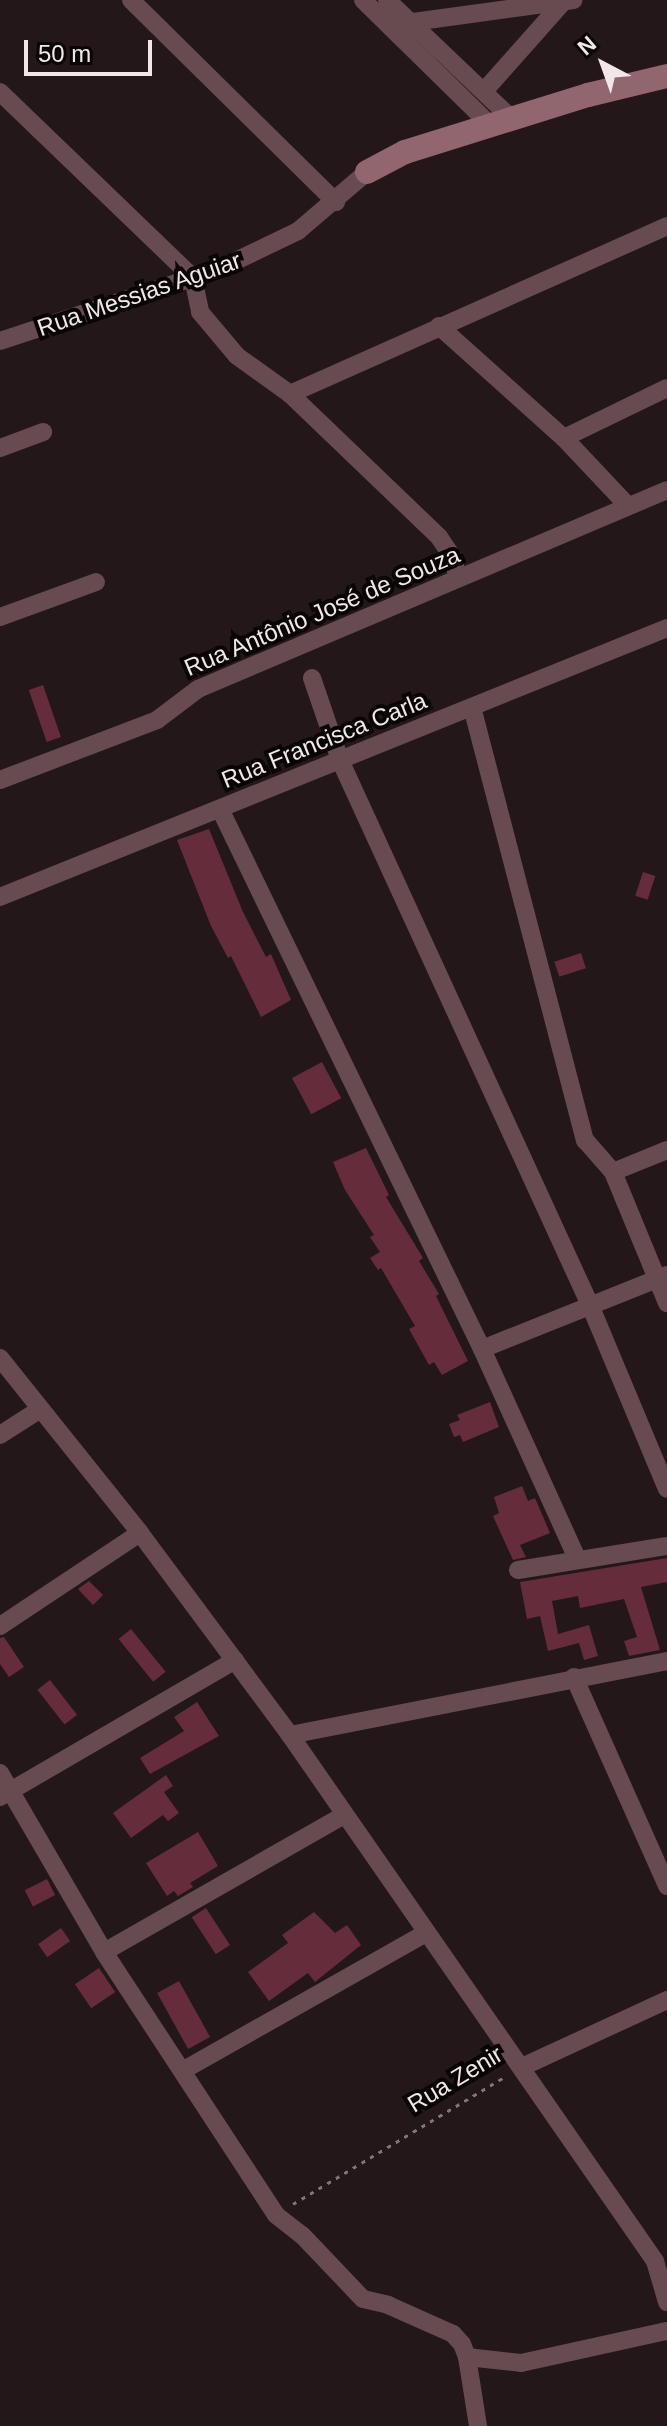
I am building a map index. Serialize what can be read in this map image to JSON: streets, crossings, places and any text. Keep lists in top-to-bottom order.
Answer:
{
  "streets": {
    "street": [
      "Rua Messias Aguiar",
      "Rua Antônio José de Souza",
      "Rua Francisca Carla",
      "Rua Zenir"
    ]
  },
  "scale_bar": "50 m",
  "north": "top left"
}
